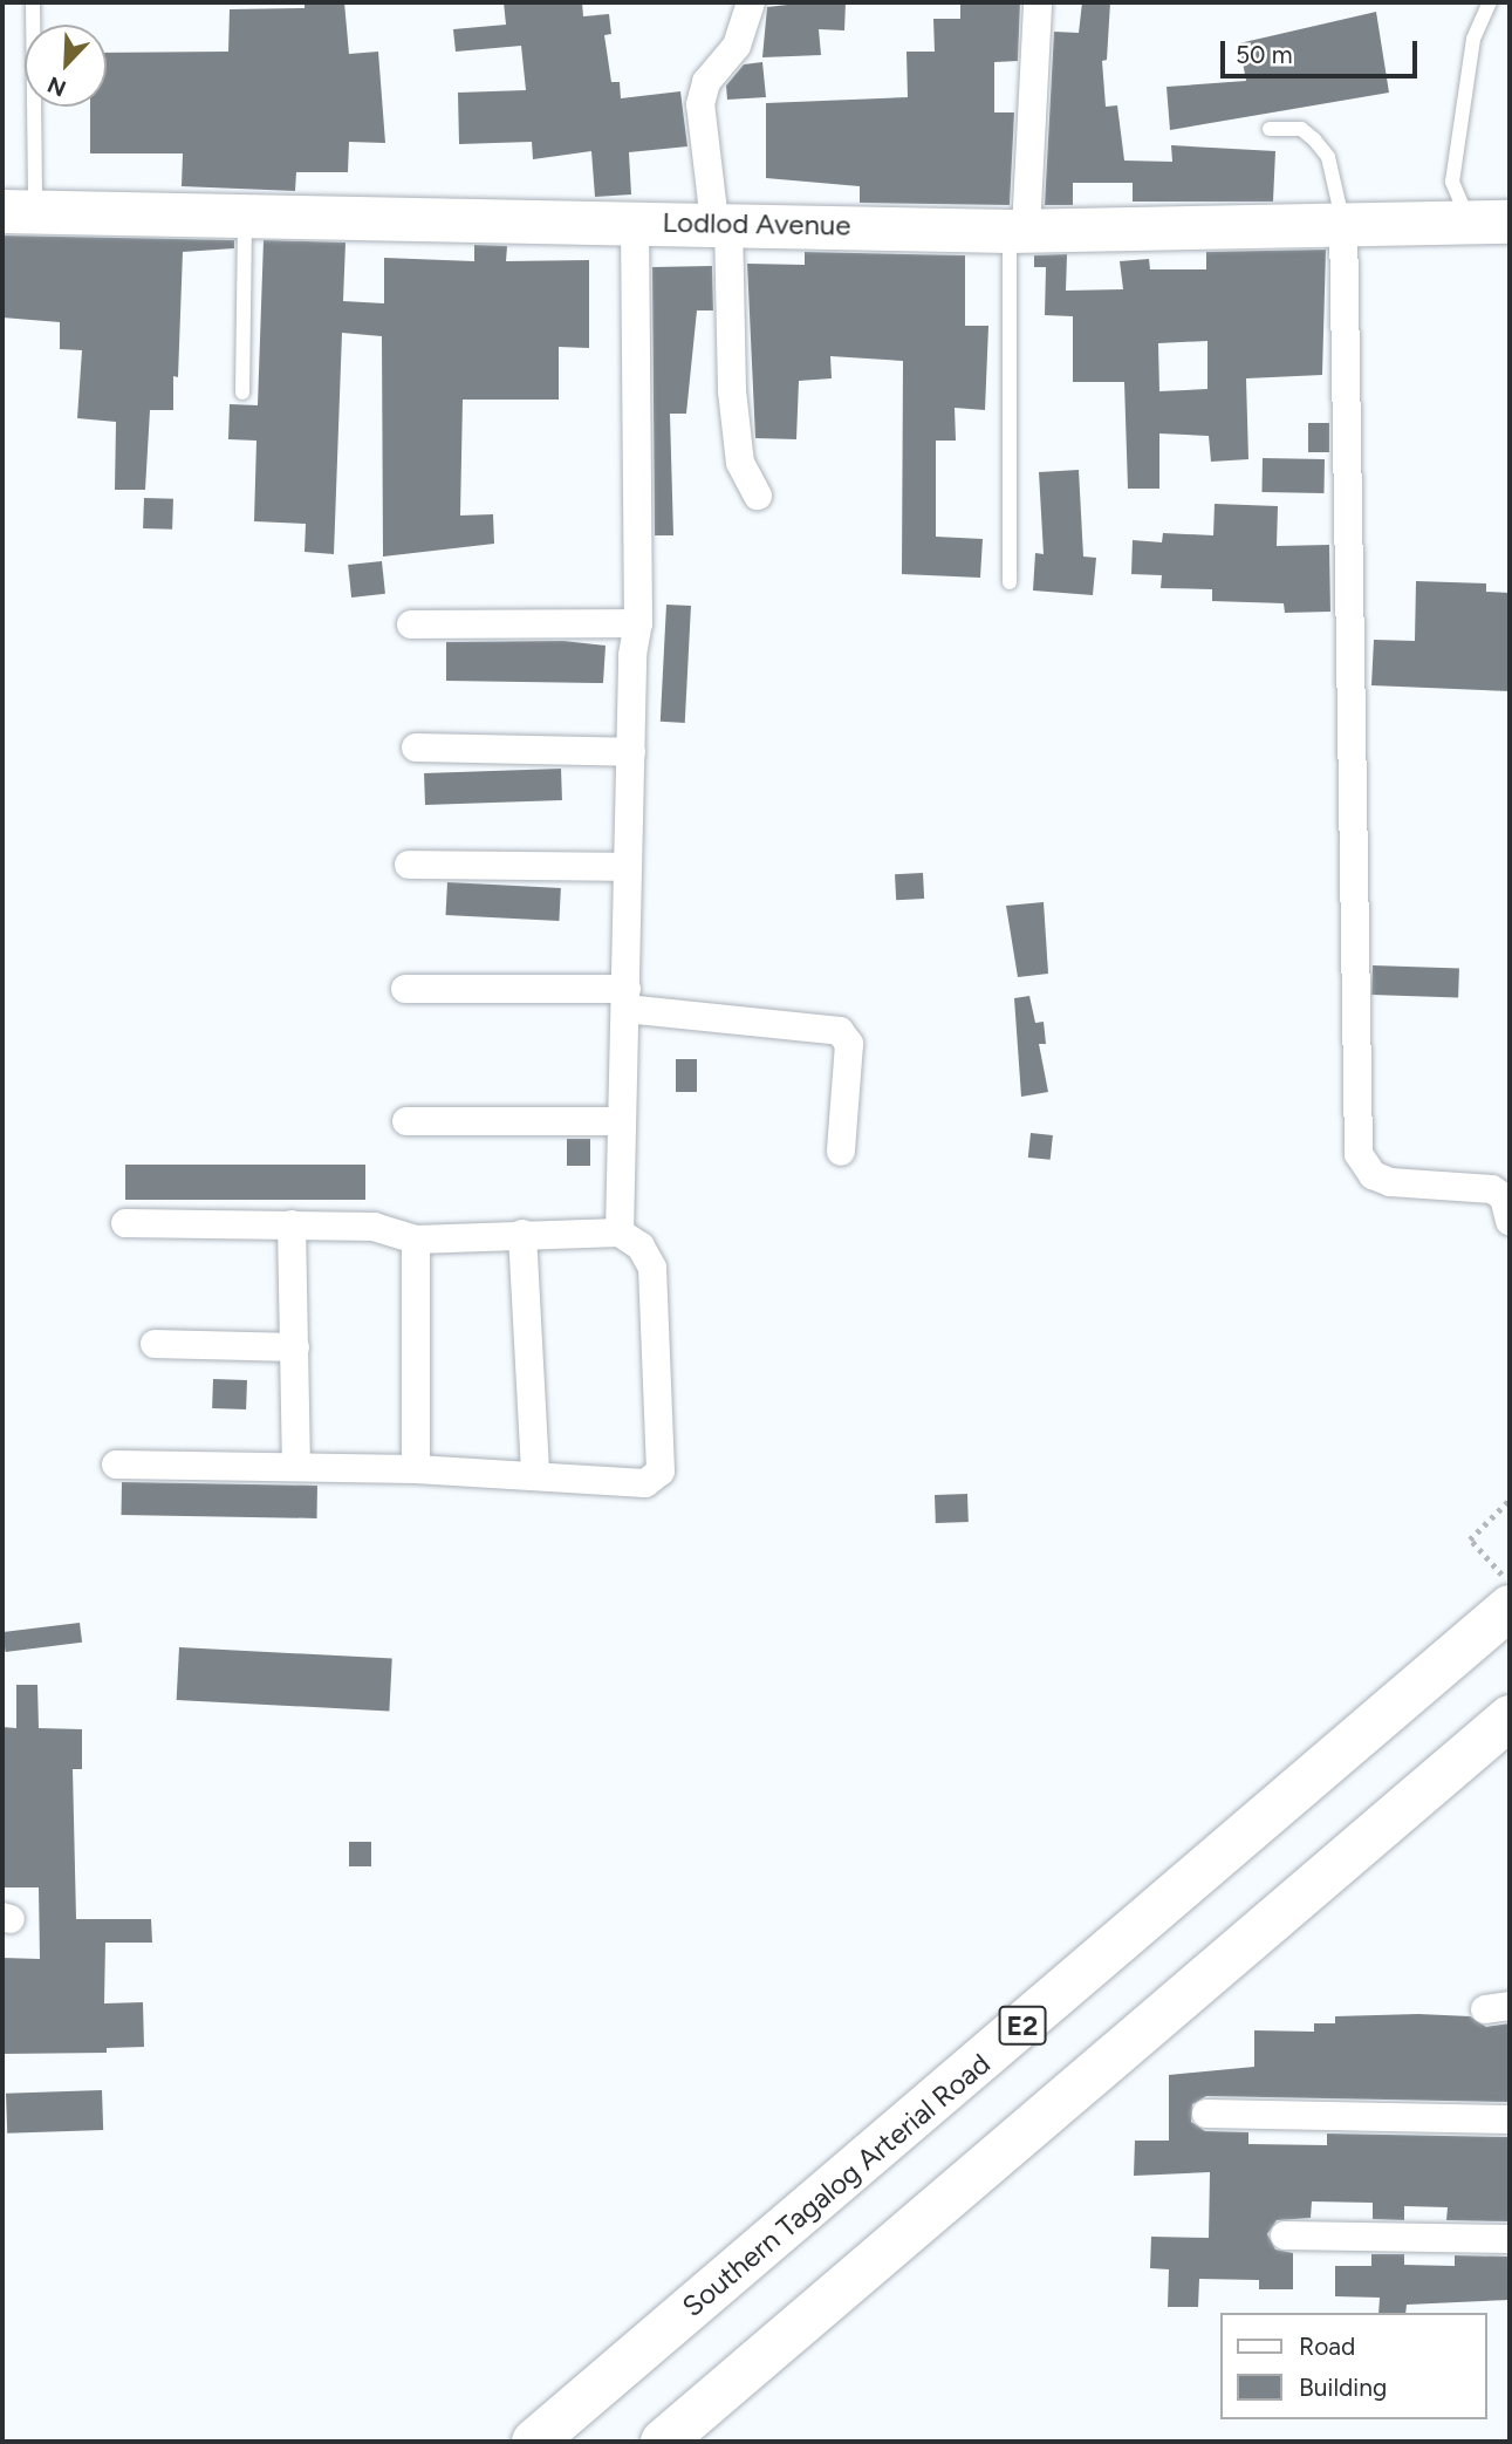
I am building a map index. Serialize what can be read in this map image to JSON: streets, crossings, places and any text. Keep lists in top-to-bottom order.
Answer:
{
  "streets": {
    "highway": ["E2", "Southern Tagalog Arterial Road"],
    "main road": ["Lodlod Avenue"]
  },
  "legend": ["Road", "Building"],
  "scale_bar": "50 m",
  "north": "bottom left"
}
